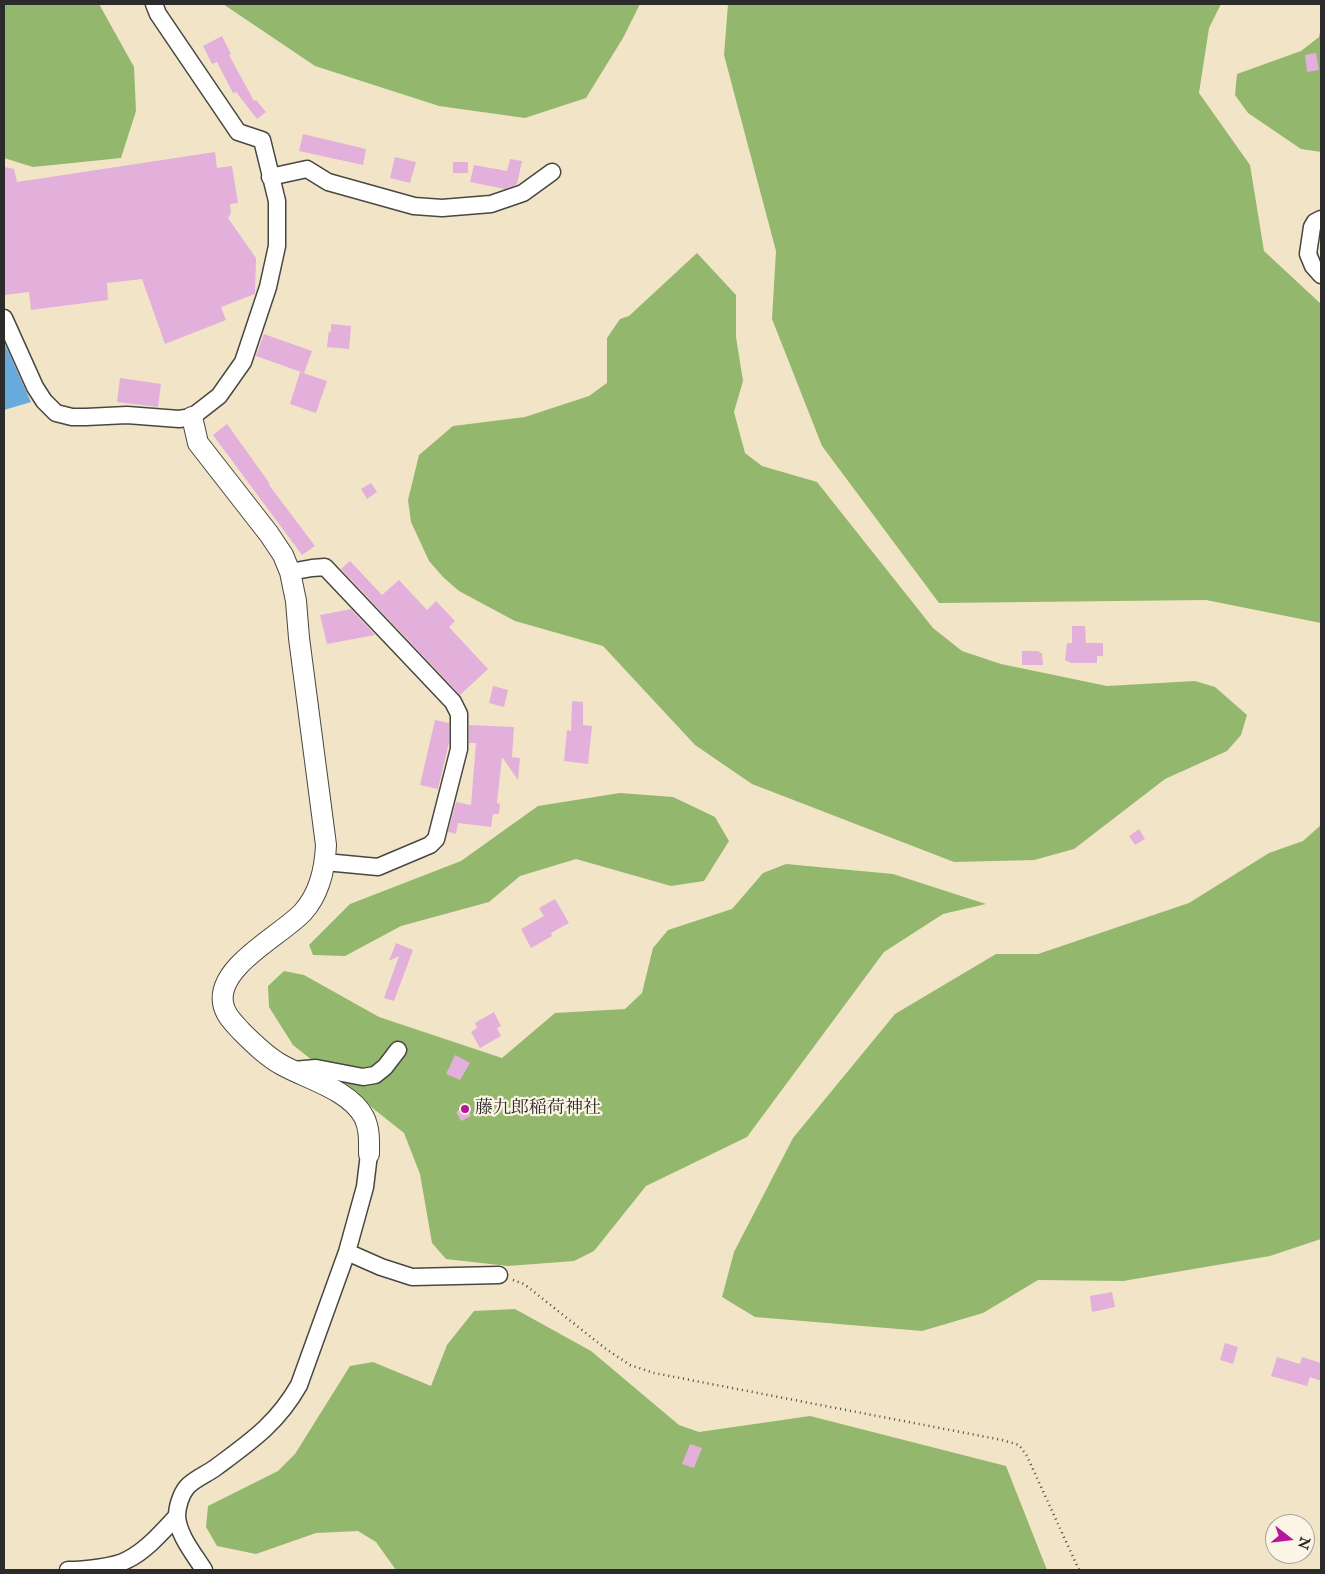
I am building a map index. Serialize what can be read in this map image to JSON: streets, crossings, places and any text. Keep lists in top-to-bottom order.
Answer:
{
  "places": ["藤九郎稲荷神社"],
  "north": "right"
}
